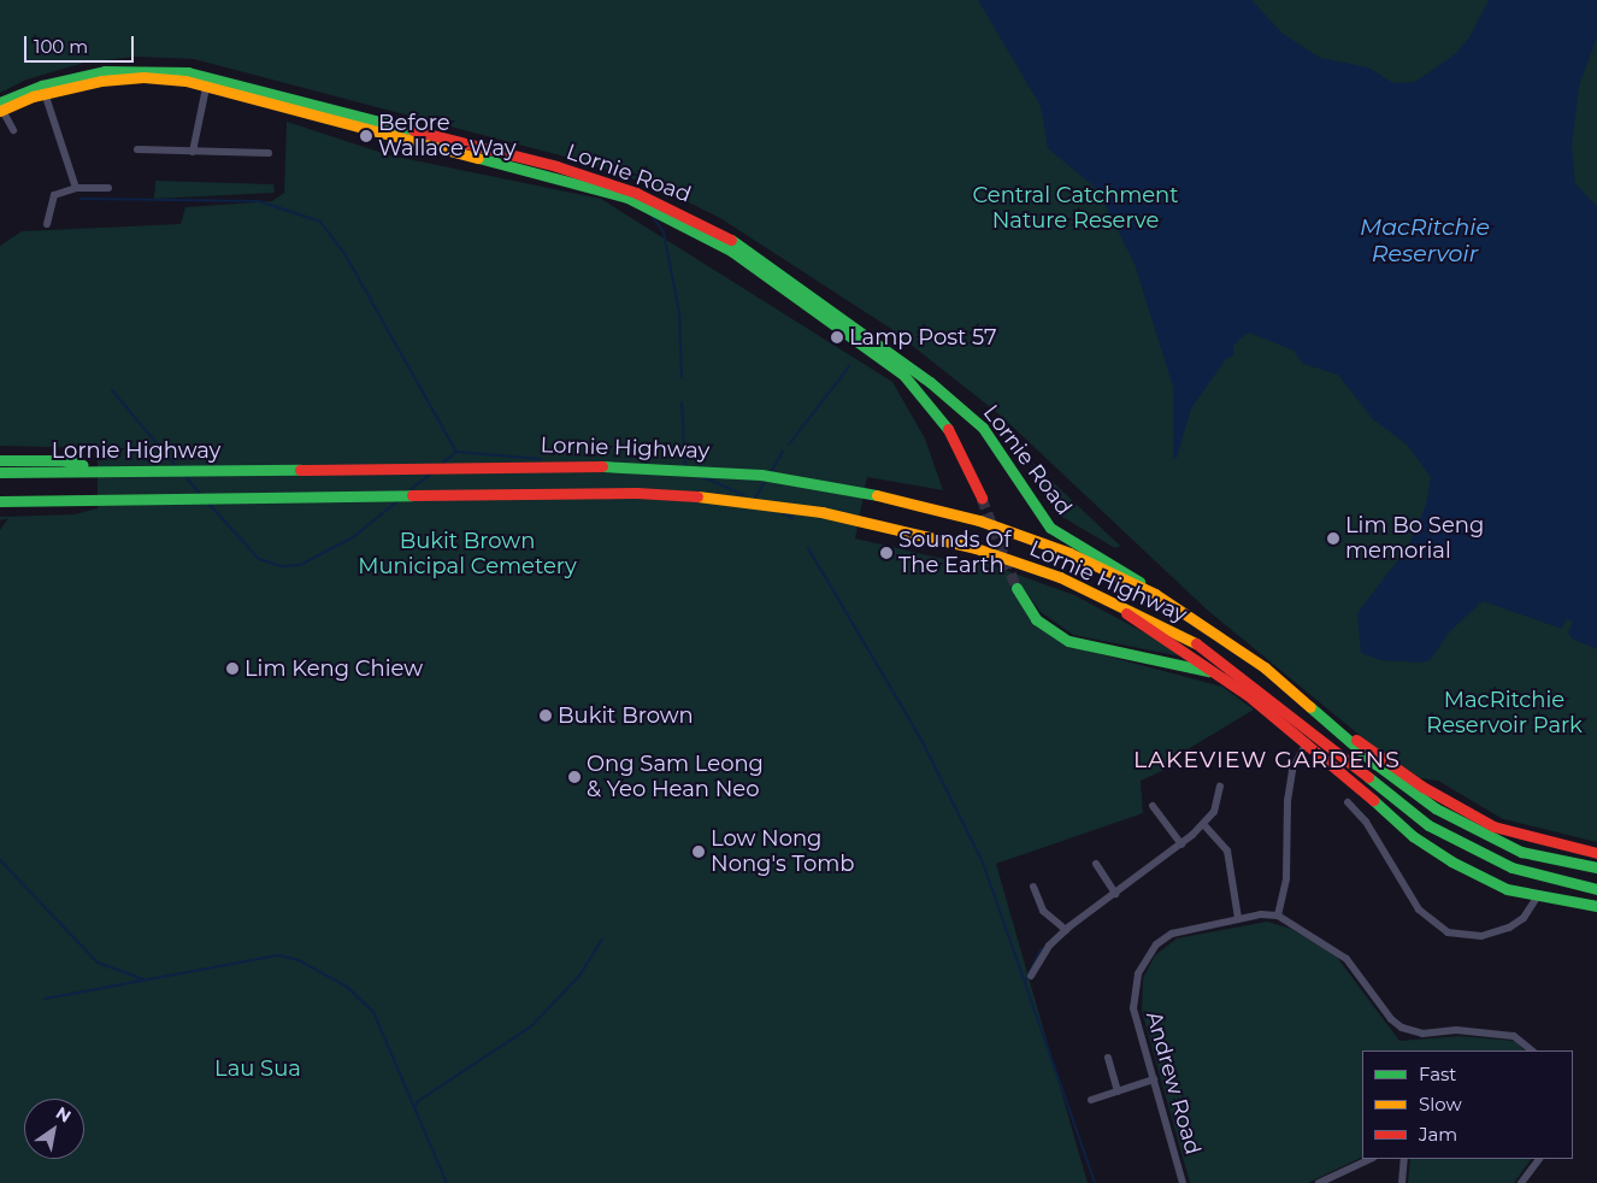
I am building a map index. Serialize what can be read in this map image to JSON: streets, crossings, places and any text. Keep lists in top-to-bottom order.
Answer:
{
  "streets": {
    "main road": ["Lornie Road", "Lornie Highway"],
    "street": ["Andrew Road"]
  },
  "crossings": [
    ["Lornie Road", "Lornie Highway"]
  ],
  "districts": ["LAKEVIEW GARDENS"],
  "water": ["MacRitchie Reservoir"],
  "parks": [
    "Central Catchment Nature Reserve",
    "Bukit Brown Municipal Cemetery",
    "MacRitchie Reservoir Park",
    "Lau Sua"
  ],
  "places": [
    "Before Wallace Way",
    "Lamp Post 57",
    "Lim Bo Seng memorial",
    "Sounds Of The Earth",
    "Lim Keng Chiew",
    "Bukit Brown",
    "Ong Sam Leong & Yeo Hean Neo",
    "Low Nong Nong's Tomb"
  ],
  "legend": ["Fast", "Slow", "Jam"],
  "scale_bar": "100 m",
  "north": "top right"
}
